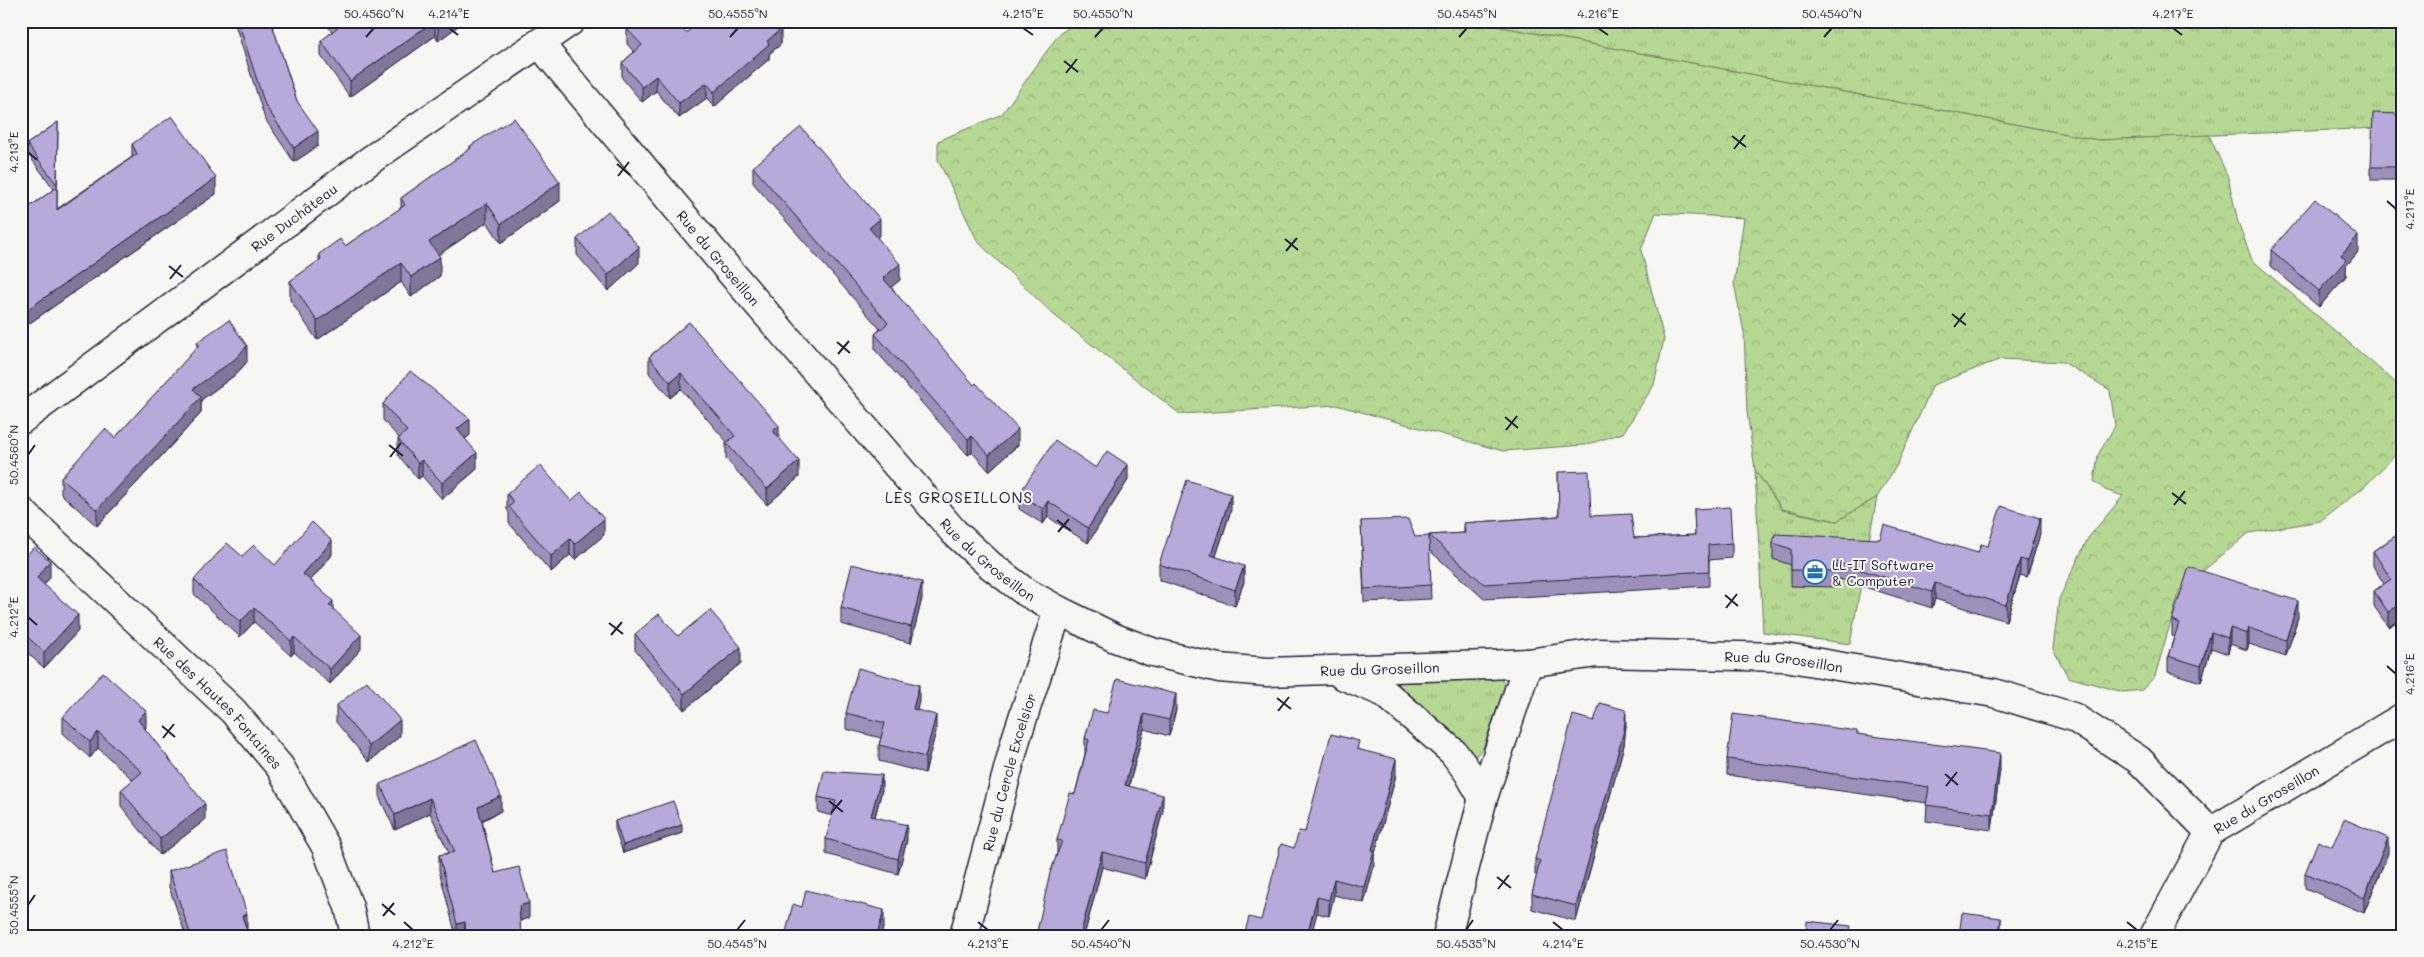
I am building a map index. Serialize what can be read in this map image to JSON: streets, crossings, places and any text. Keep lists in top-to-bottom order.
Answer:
{
  "streets": {
    "street": [
      "Rue Duchâteau",
      "Rue du Groseillon",
      "Rue des Hautes Fontaines",
      "Rue du Cercle Excelsior"
    ]
  },
  "crossings": [
    ["Rue Duchâteau", "Rue du Groseillon"],
    ["Rue du Groseillon", "Rue du Cercle Excelsior"]
  ],
  "districts": ["LES GROSEILLONS"],
  "places": {
    "office": ["LL-IT Software & Computer"]
  },
  "coordinates": [
    "50.4560°N",
    "4.214°E",
    "50.4555°N",
    "4.215°E",
    "50.4550°N",
    "50.4545°N",
    "4.216°E",
    "50.4540°N",
    "4.217°E",
    "4.213°E",
    "4.212°E",
    "50.4535°N",
    "50.4530°N"
  ]
}
